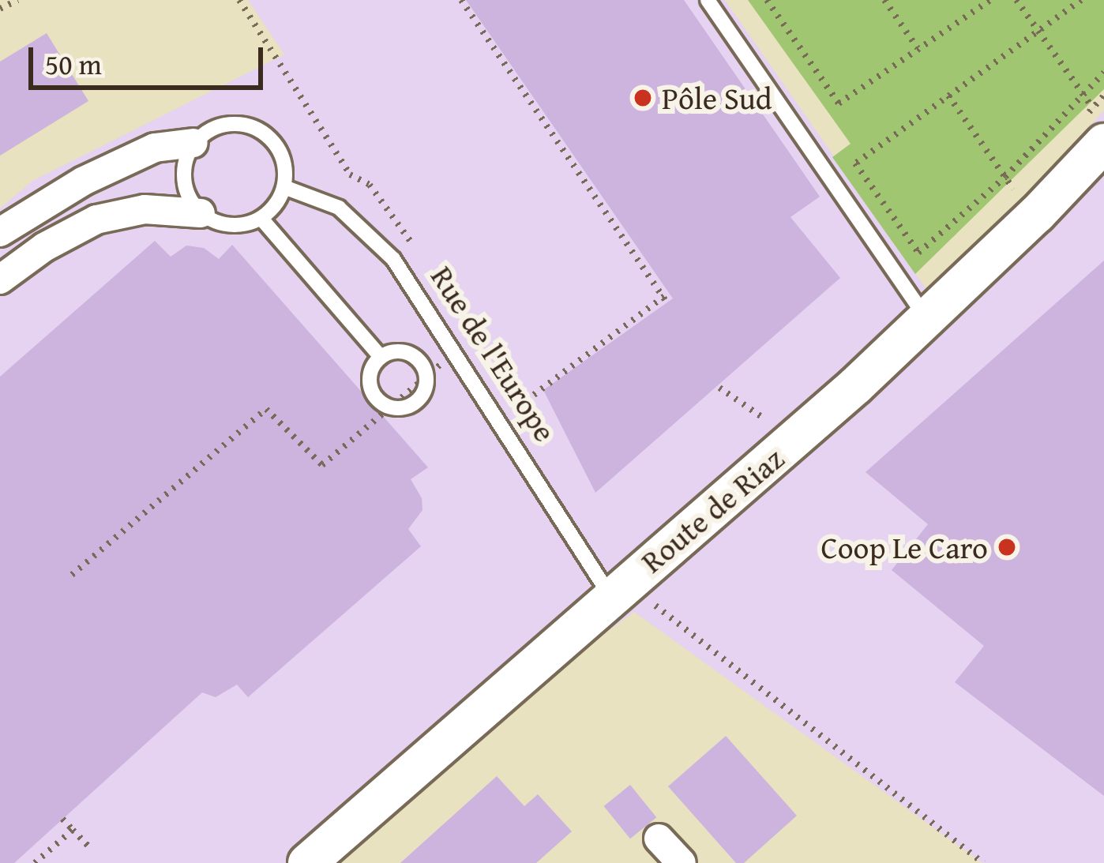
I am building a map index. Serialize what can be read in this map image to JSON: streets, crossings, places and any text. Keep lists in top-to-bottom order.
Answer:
{
  "streets": {
    "street": ["Route de Riaz"],
    "lane": ["Rue de l'Europe"]
  },
  "crossings": [
    ["Rue de l'Europe", "Route de Riaz"]
  ],
  "places": ["Pôle Sud", "Coop Le Caro"],
  "scale_bar": "50 m"
}
